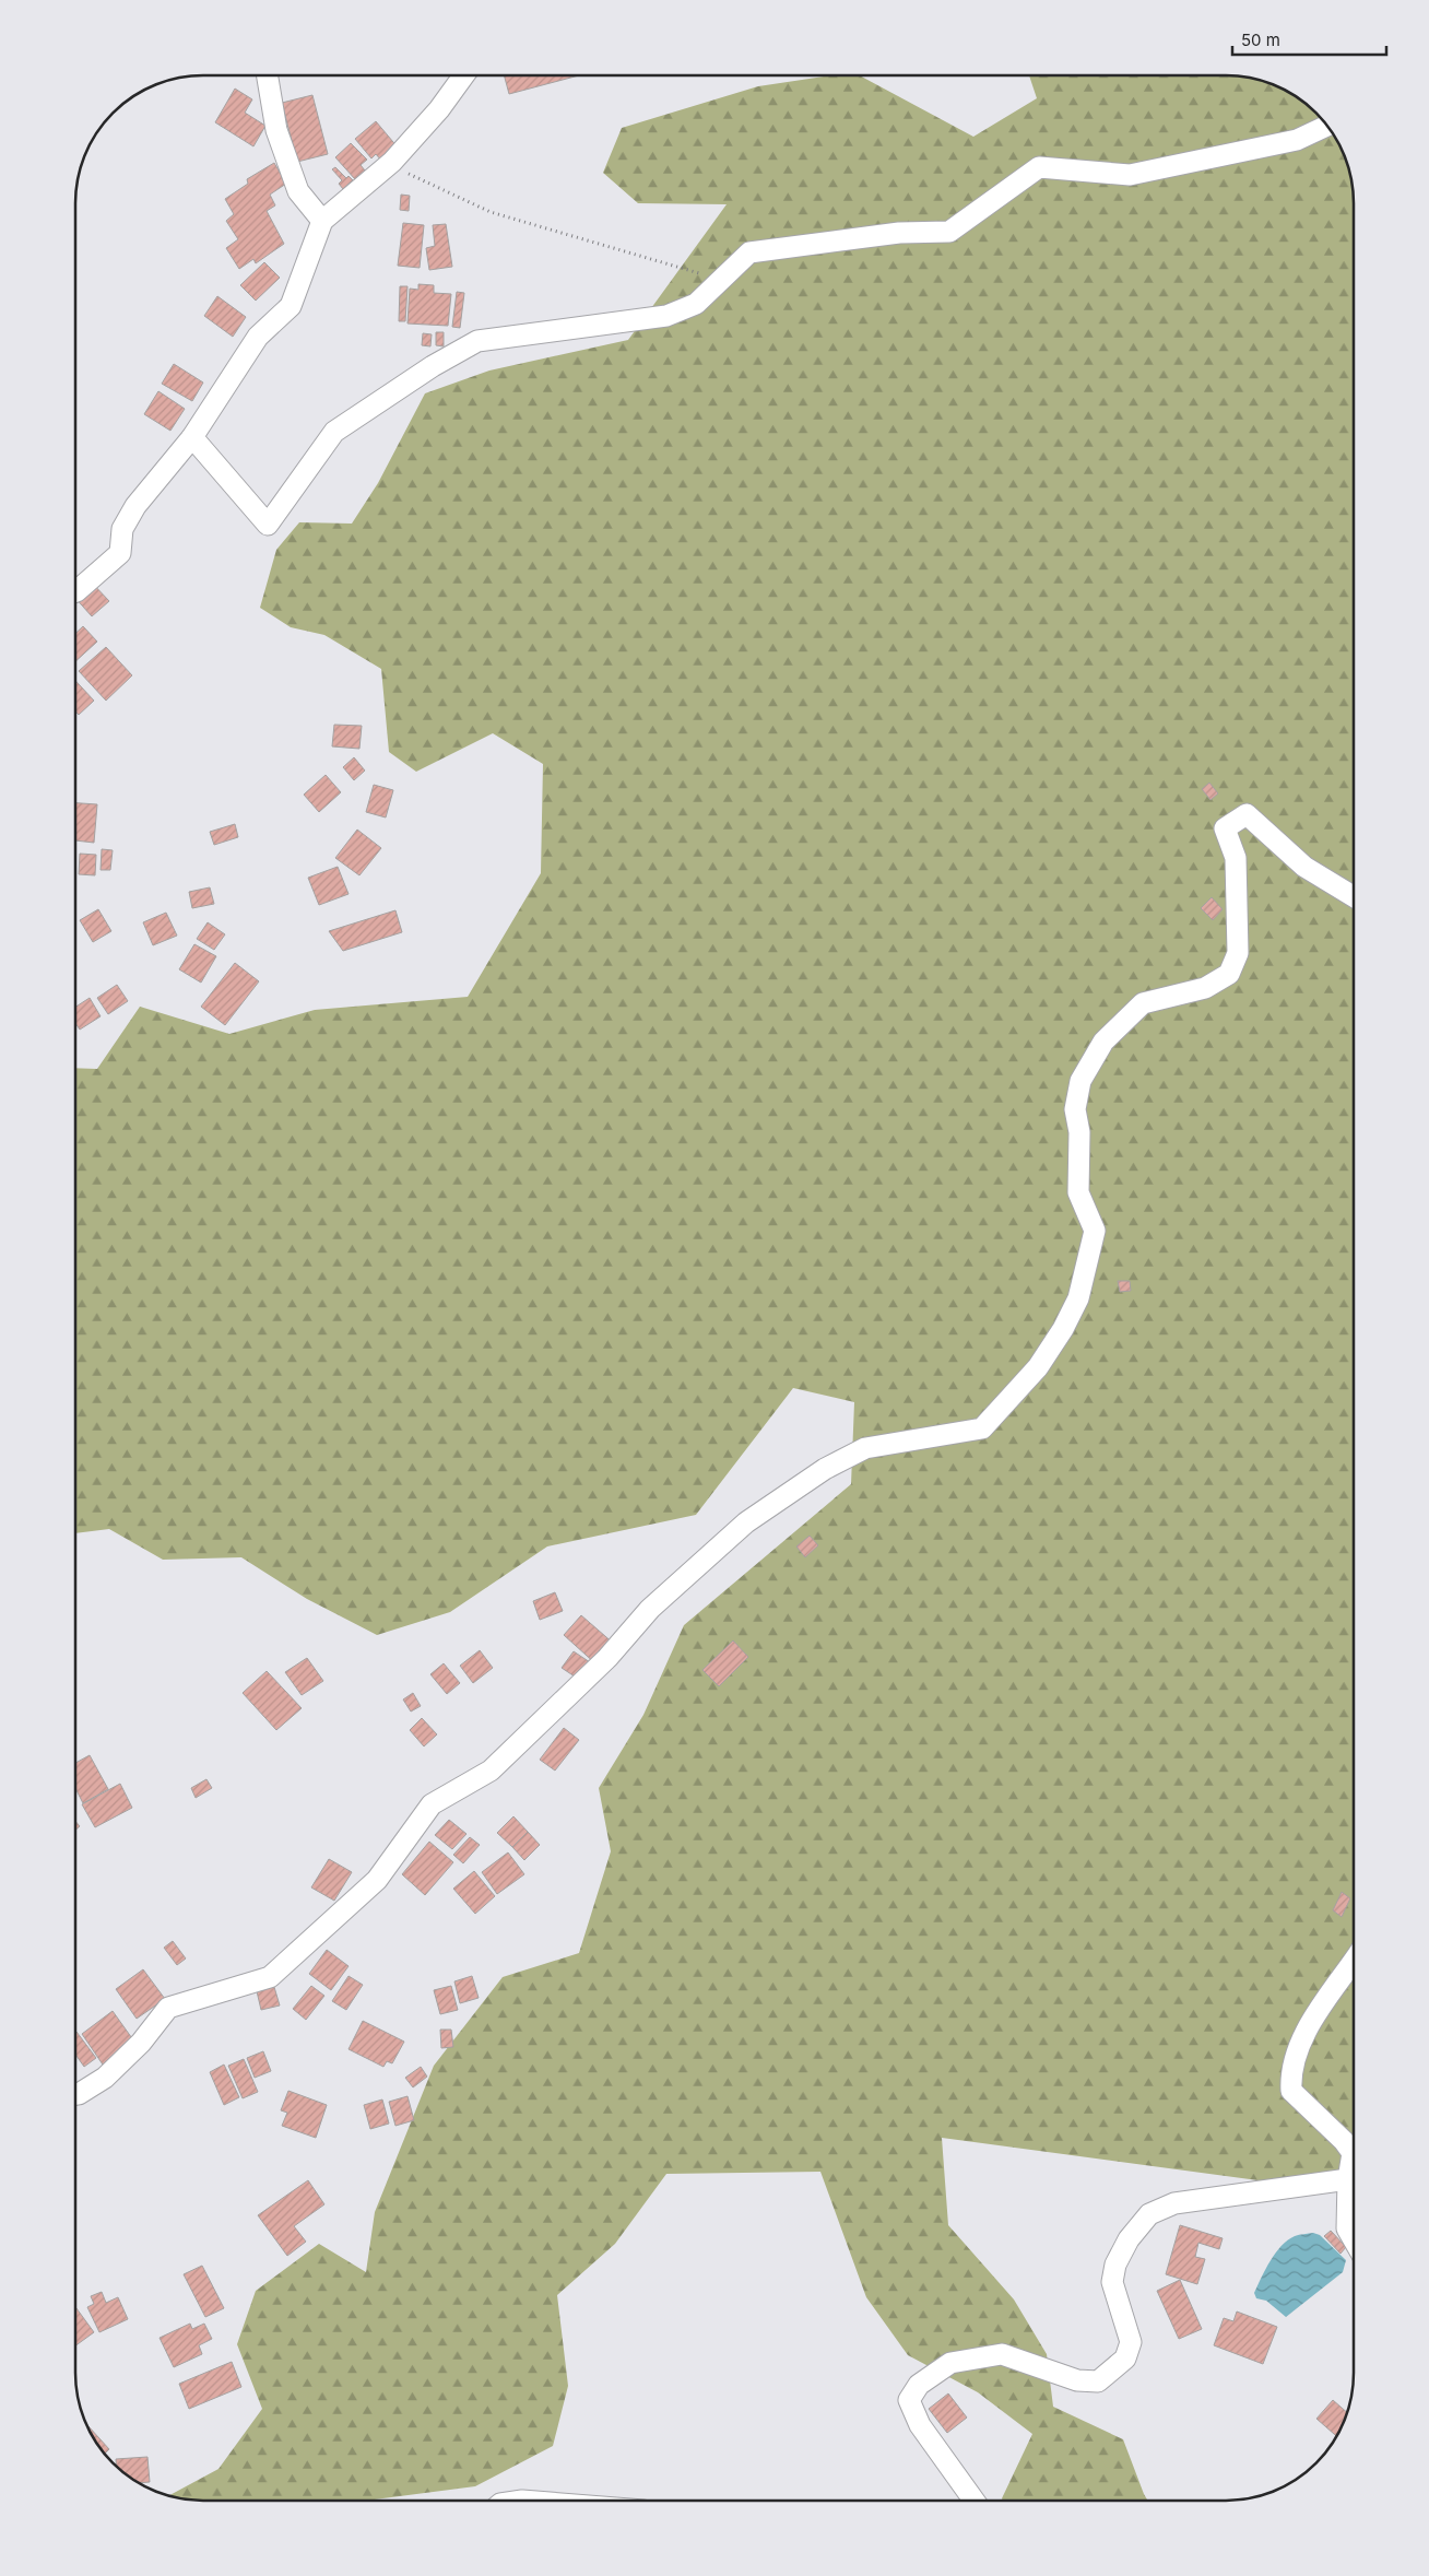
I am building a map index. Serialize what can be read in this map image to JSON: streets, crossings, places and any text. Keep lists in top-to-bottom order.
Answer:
{
  "scale_bar": "50 m"
}
